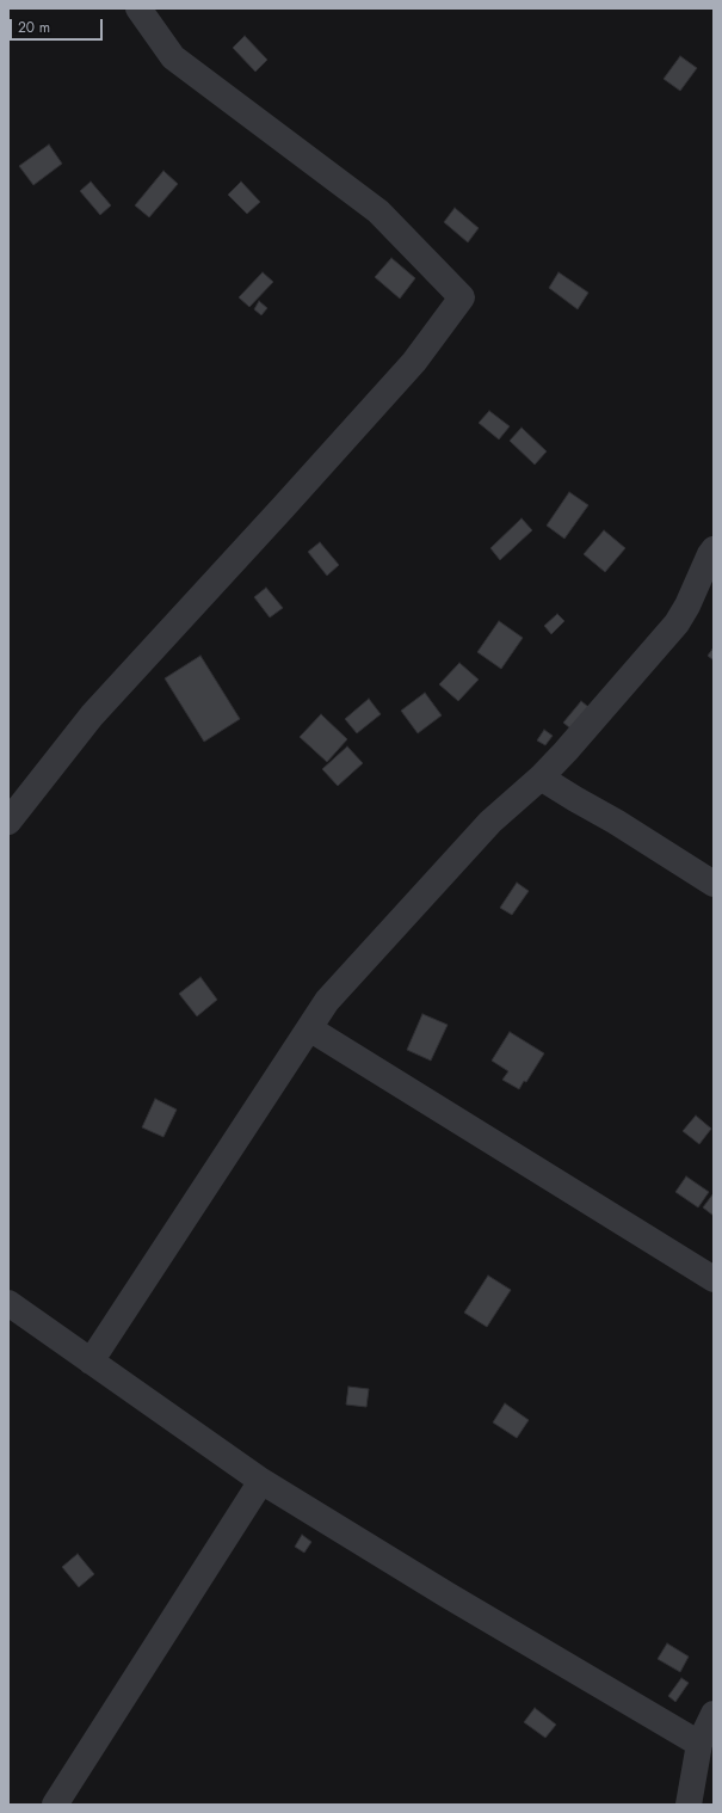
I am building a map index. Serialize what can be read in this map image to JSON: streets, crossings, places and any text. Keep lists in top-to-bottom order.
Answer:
{
  "scale_bar": "20 m"
}
